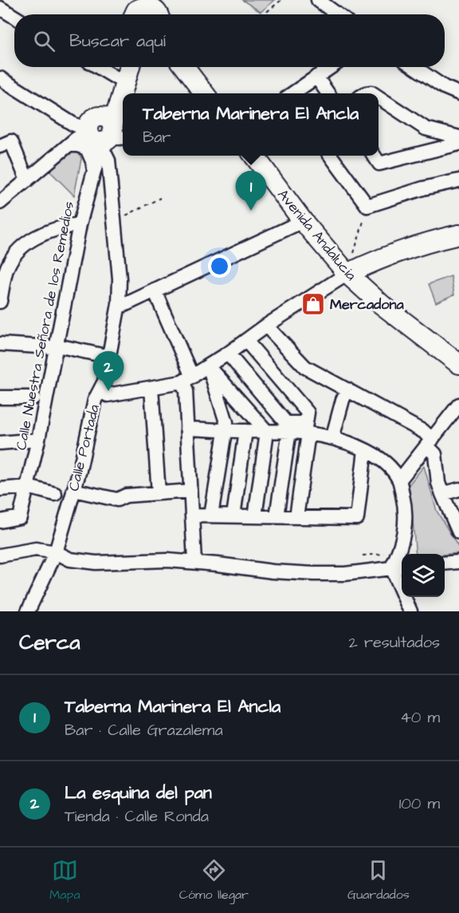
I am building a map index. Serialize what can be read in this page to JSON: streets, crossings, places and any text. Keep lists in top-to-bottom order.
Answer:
{
  "streets": {
    "main road": ["Avenida Andalucía"],
    "street": ["Calle Nuestra Señora de los Remedios", "Calle Portada"]
  },
  "crossings": [
    ["Calle Nuestra Señora de los Remedios", "Calle Portada"]
  ],
  "places": {
    "shop": ["Mercadona"]
  },
  "page": {
    "search": "Buscar aquí",
    "popup": ["Taberna Marinera El Ancla", "Bar"],
    "pins": ["1", "2"],
    "heading": ["Cerca", "2 resultados"],
    "list": [
      {
        "mark": "1",
        "name": "Taberna Marinera El Ancla",
        "note": "Bar · Calle Grazalema",
        "value": "40 m"
      },
      {
        "mark": "2",
        "name": "La esquina del pan",
        "note": "Tienda · Calle Ronda",
        "value": "100 m"
      }
    ],
    "nav": ["Mapa", "Cómo llegar", "Guardados"]
  }
}
